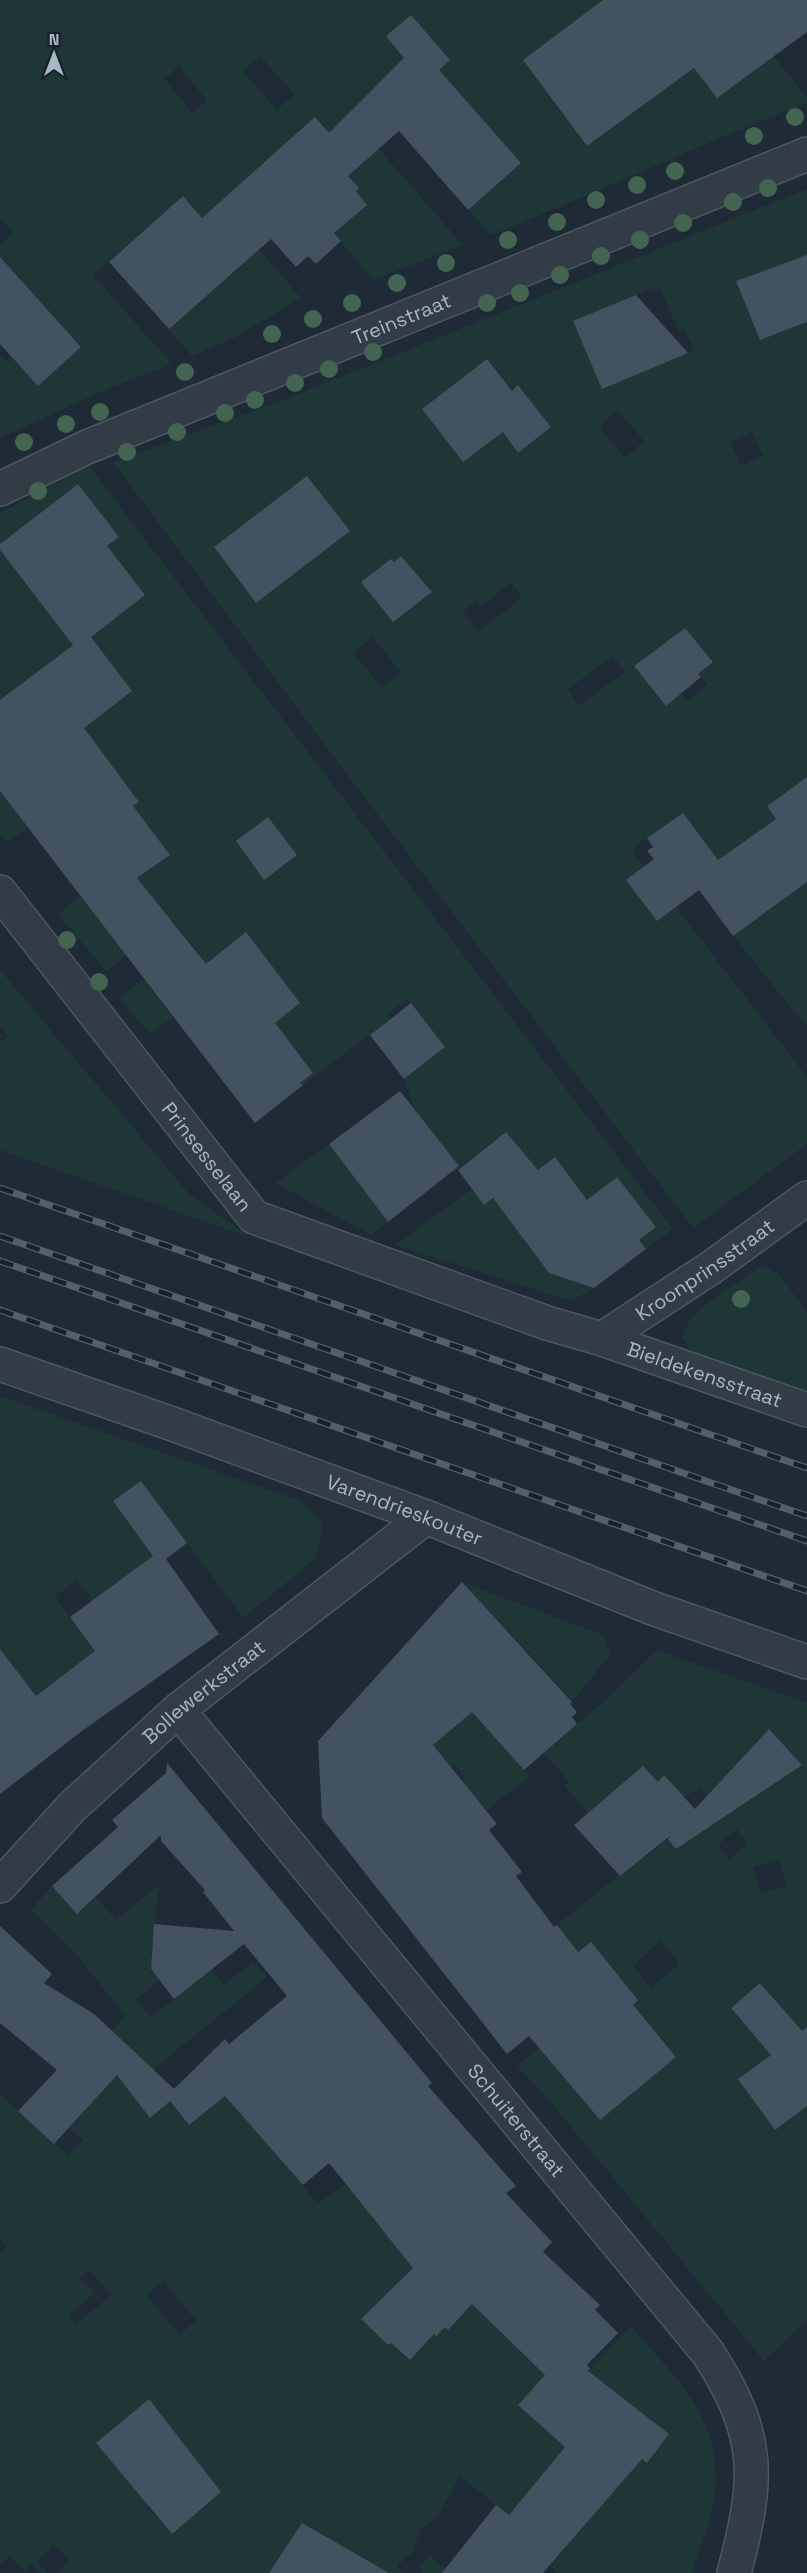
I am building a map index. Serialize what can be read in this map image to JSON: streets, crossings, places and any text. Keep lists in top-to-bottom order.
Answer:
{
  "streets": {
    "street": [
      "Treinstraat",
      "Prinsesselaan",
      "Kroonprinsstraat",
      "Bieldekensstraat",
      "Varendrieskouter",
      "Bollewerkstraat",
      "Schuiterstraat"
    ]
  },
  "crossings": [
    ["Prinsesselaan", "Kroonprinsstraat"],
    ["Prinsesselaan", "Bieldekensstraat"],
    ["Kroonprinsstraat", "Bieldekensstraat"],
    ["Varendrieskouter", "Bollewerkstraat"],
    ["Bollewerkstraat", "Schuiterstraat"]
  ],
  "north": "top"
}
